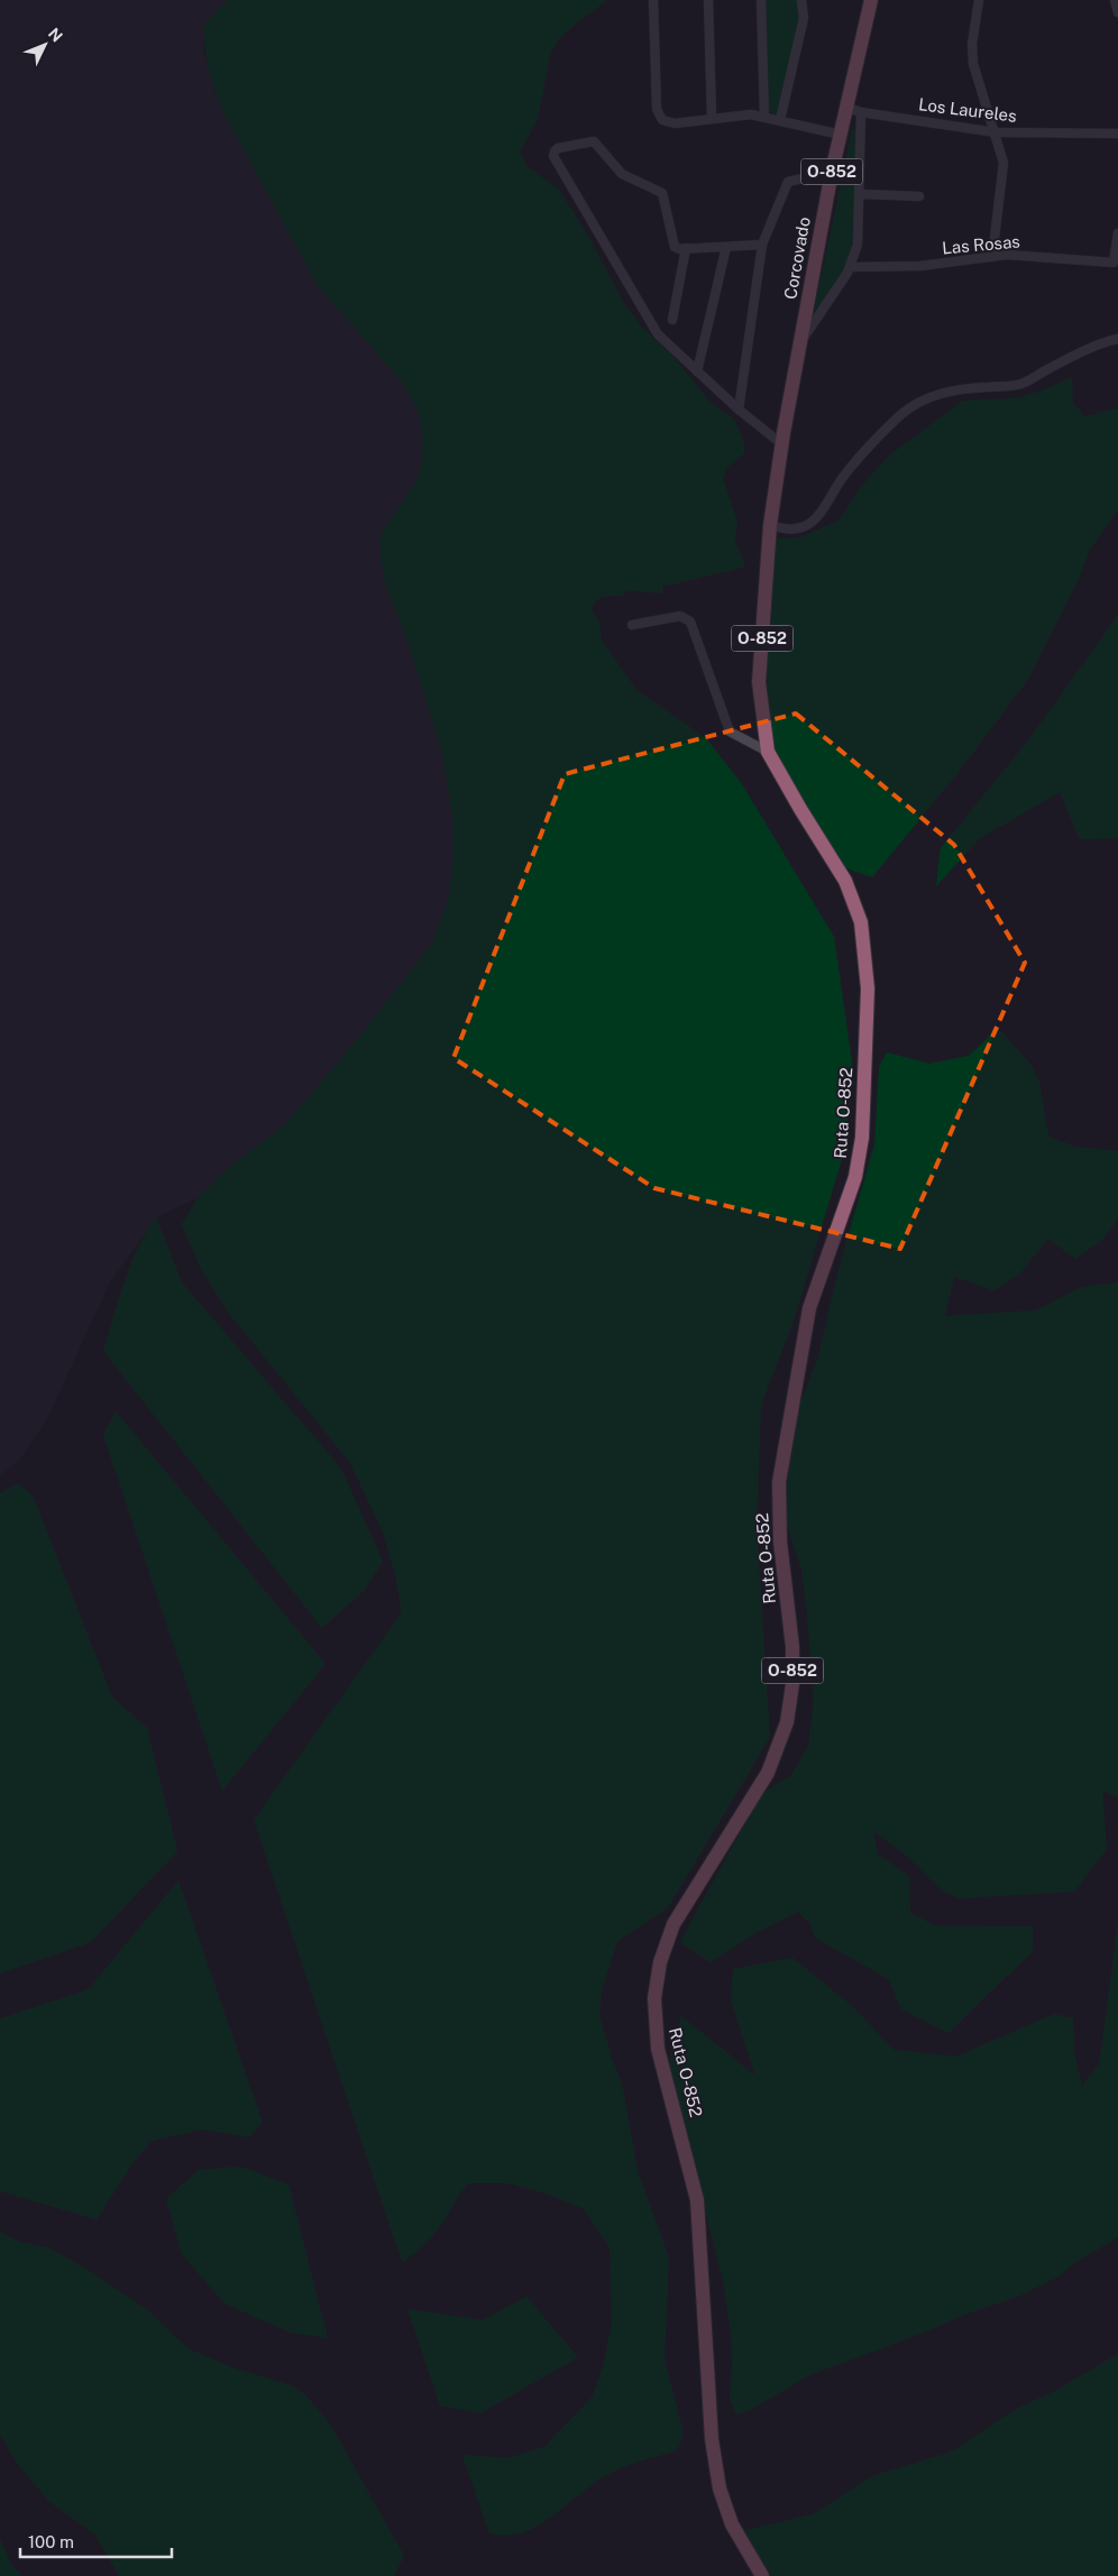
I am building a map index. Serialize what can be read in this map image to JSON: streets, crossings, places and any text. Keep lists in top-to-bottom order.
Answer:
{
  "streets": {
    "main road": ["O-852", "Corcovado", "Ruta O-852"],
    "street": ["Los Laureles", "Las Rosas"]
  },
  "crossings": [
    ["Los Laureles", "Corcovado"],
    ["Corcovado", "Ruta O-852"]
  ],
  "scale_bar": "100 m",
  "north": "top right"
}
